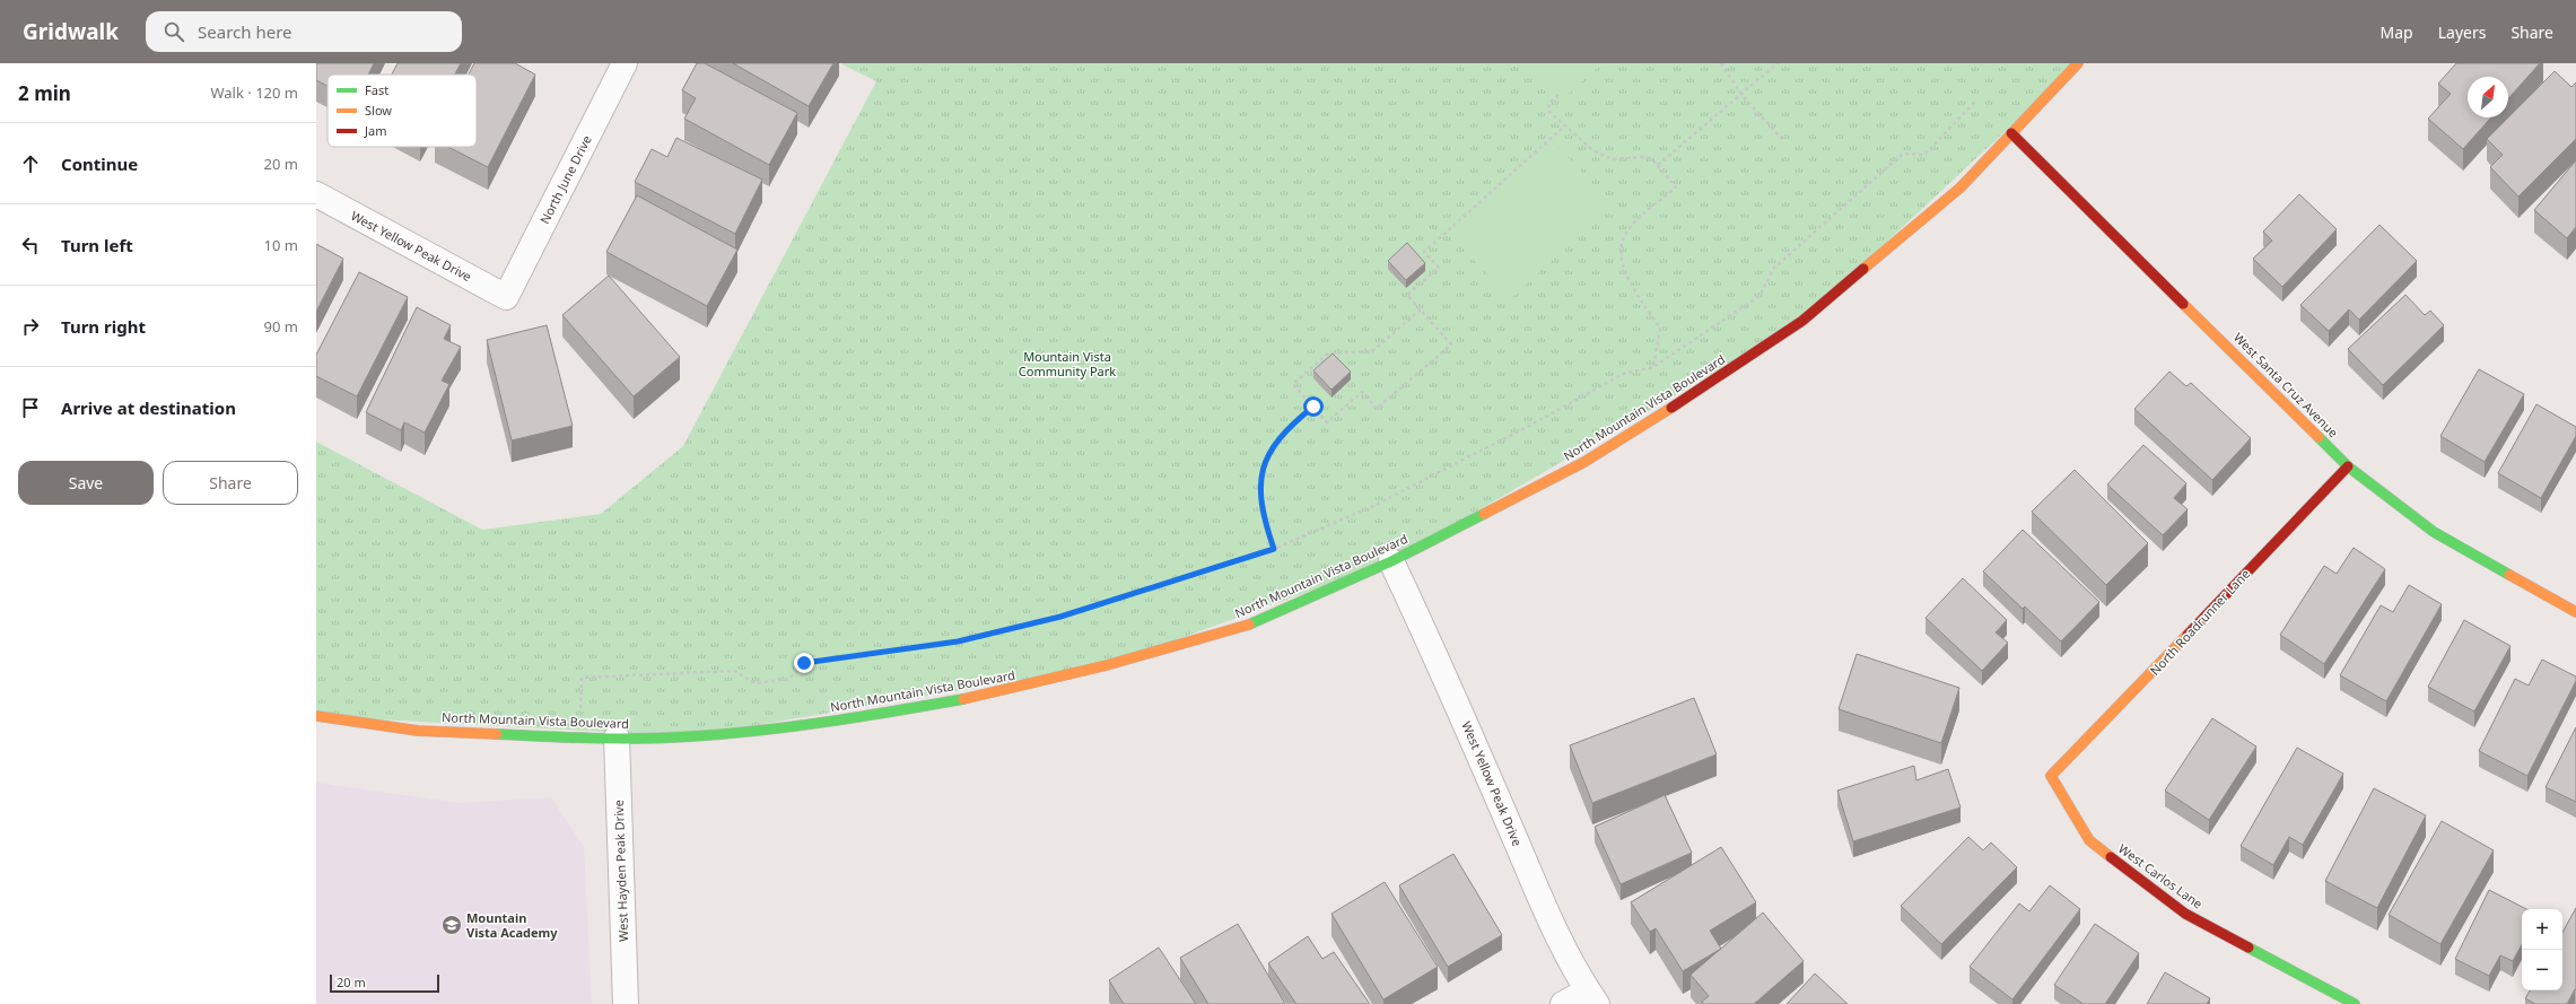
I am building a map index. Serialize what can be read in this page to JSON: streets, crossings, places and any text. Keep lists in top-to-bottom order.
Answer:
{
  "streets": {
    "street": [
      "North June Drive",
      "West Yellow Peak Drive",
      "West Santa Cruz Avenue",
      "North Mountain Vista Boulevard",
      "North Roadrunner Lane",
      "West Hayden Peak Drive",
      "West Carlos Lane"
    ]
  },
  "crossings": [
    ["North June Drive", "West Yellow Peak Drive"],
    ["West Yellow Peak Drive", "North Mountain Vista Boulevard"],
    ["West Santa Cruz Avenue", "North Mountain Vista Boulevard"],
    ["West Santa Cruz Avenue", "North Roadrunner Lane"],
    ["North Mountain Vista Boulevard", "West Hayden Peak Drive"],
    ["North Roadrunner Lane", "West Carlos Lane"]
  ],
  "parks": ["Mountain Vista Community Park"],
  "places": {
    "school or university": ["Mountain Vista Academy"]
  },
  "legend": ["Fast", "Slow", "Jam"],
  "scale_bar": "20 m",
  "north": "top right",
  "page": {
    "header": "Gridwalk",
    "search": "Search here",
    "nav": ["Map", "Layers", "Share"],
    "heading": ["2 min", "Walk · 120 m"],
    "list": [
      ["Continue", "20 m"],
      ["Turn left", "10 m"],
      ["Turn right", "90 m"],
      "Arrive at destination"
    ],
    "buttons": ["Save", "Share"],
    "map_buttons": ["+", "−"],
    "scale": "20 m"
  }
}
